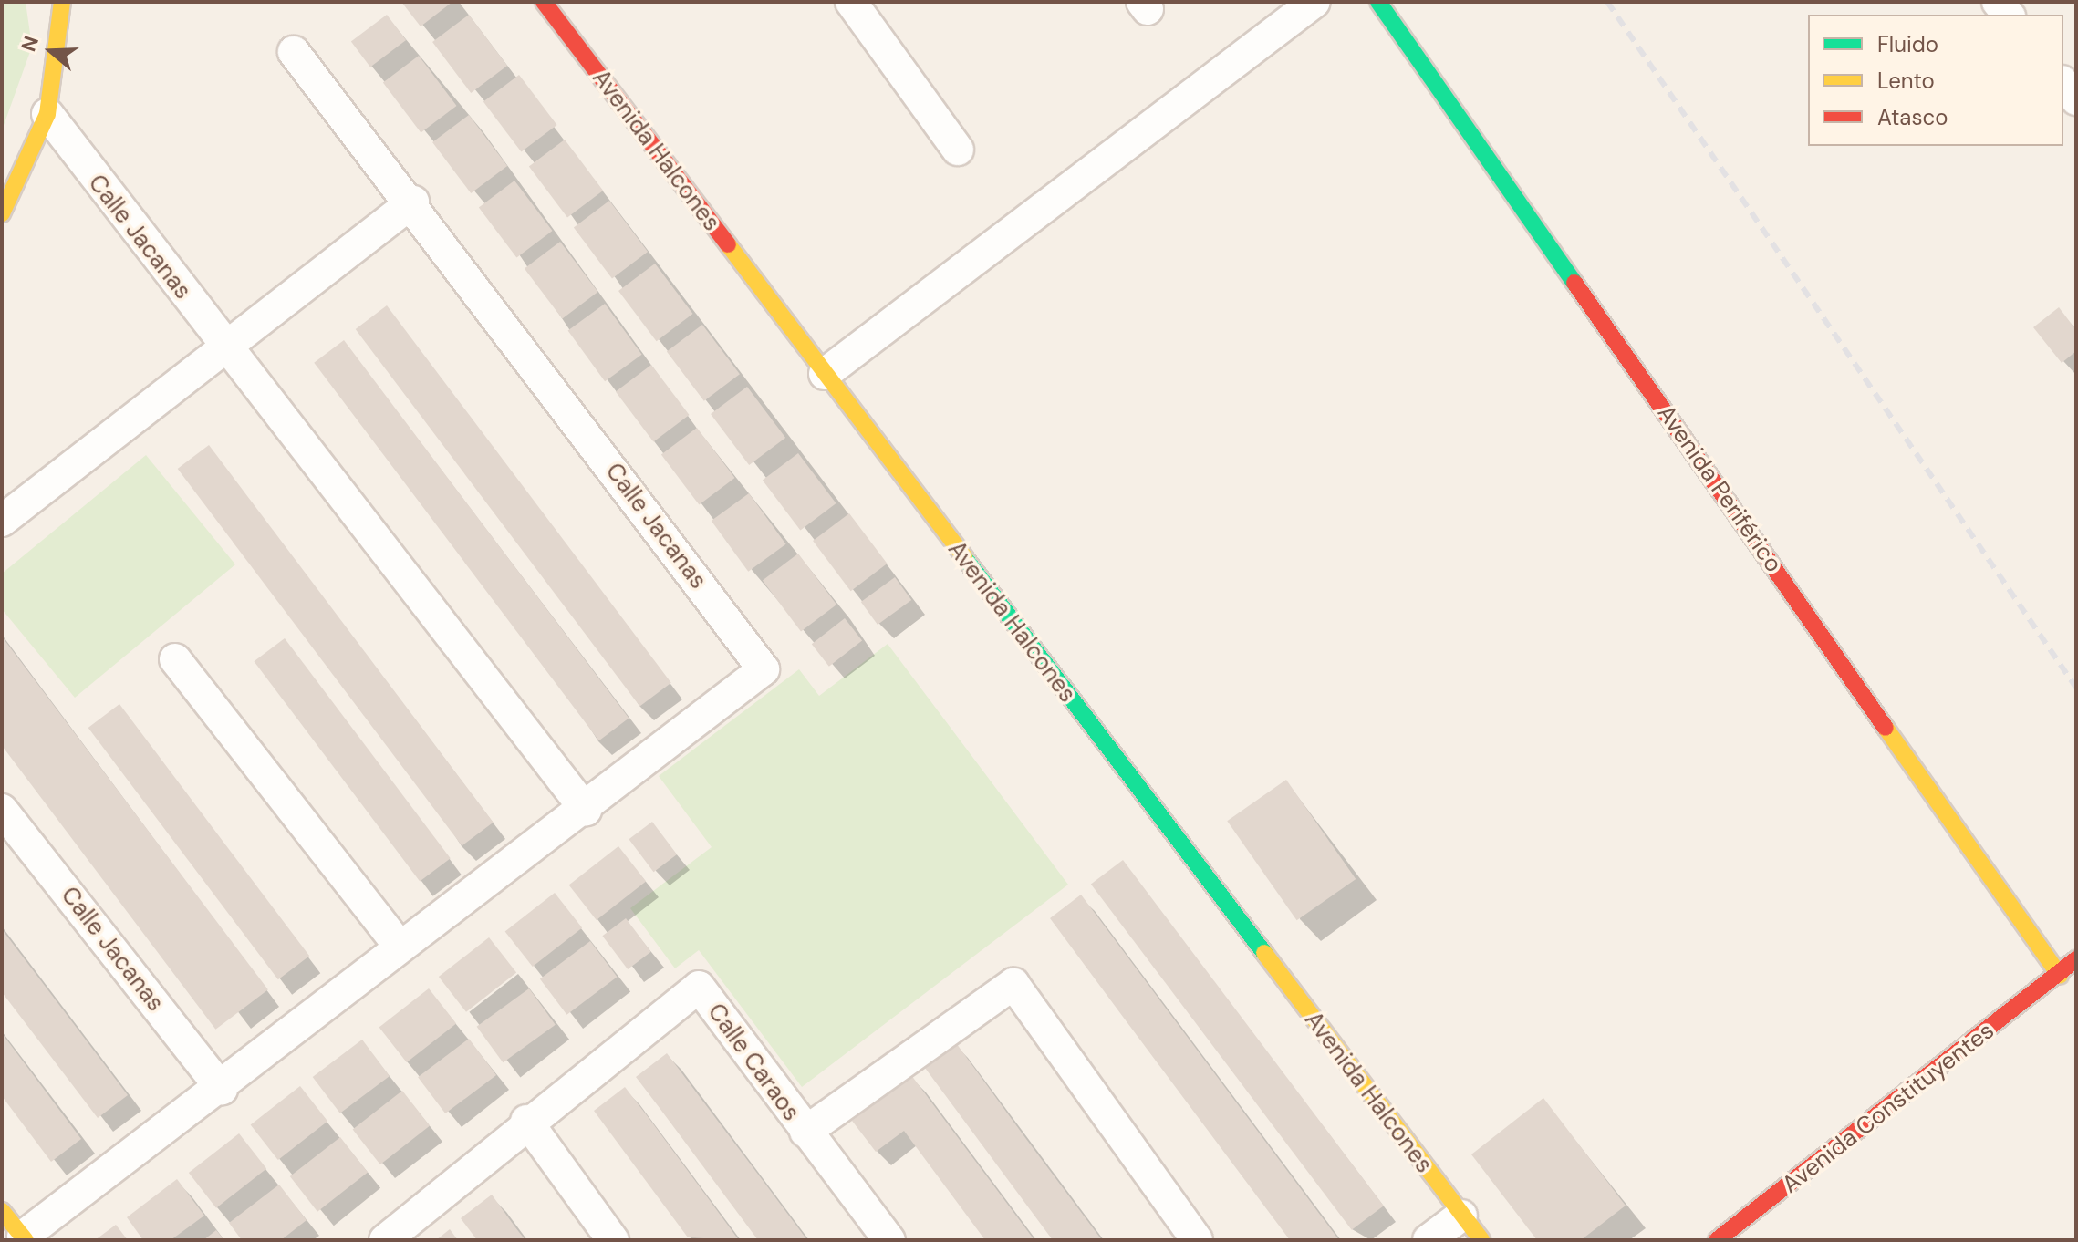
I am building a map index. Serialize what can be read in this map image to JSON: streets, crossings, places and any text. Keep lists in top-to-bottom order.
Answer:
{
  "streets": {
    "main road": ["Avenida Halcones", "Avenida Periférico", "Avenida Constituyentes"],
    "street": ["Calle Jacanas", "Calle Caraos"]
  },
  "crossings": [
    ["Avenida Periférico", "Avenida Constituyentes"]
  ],
  "legend": ["Fluido", "Lento", "Atasco"],
  "north": "left"
}
